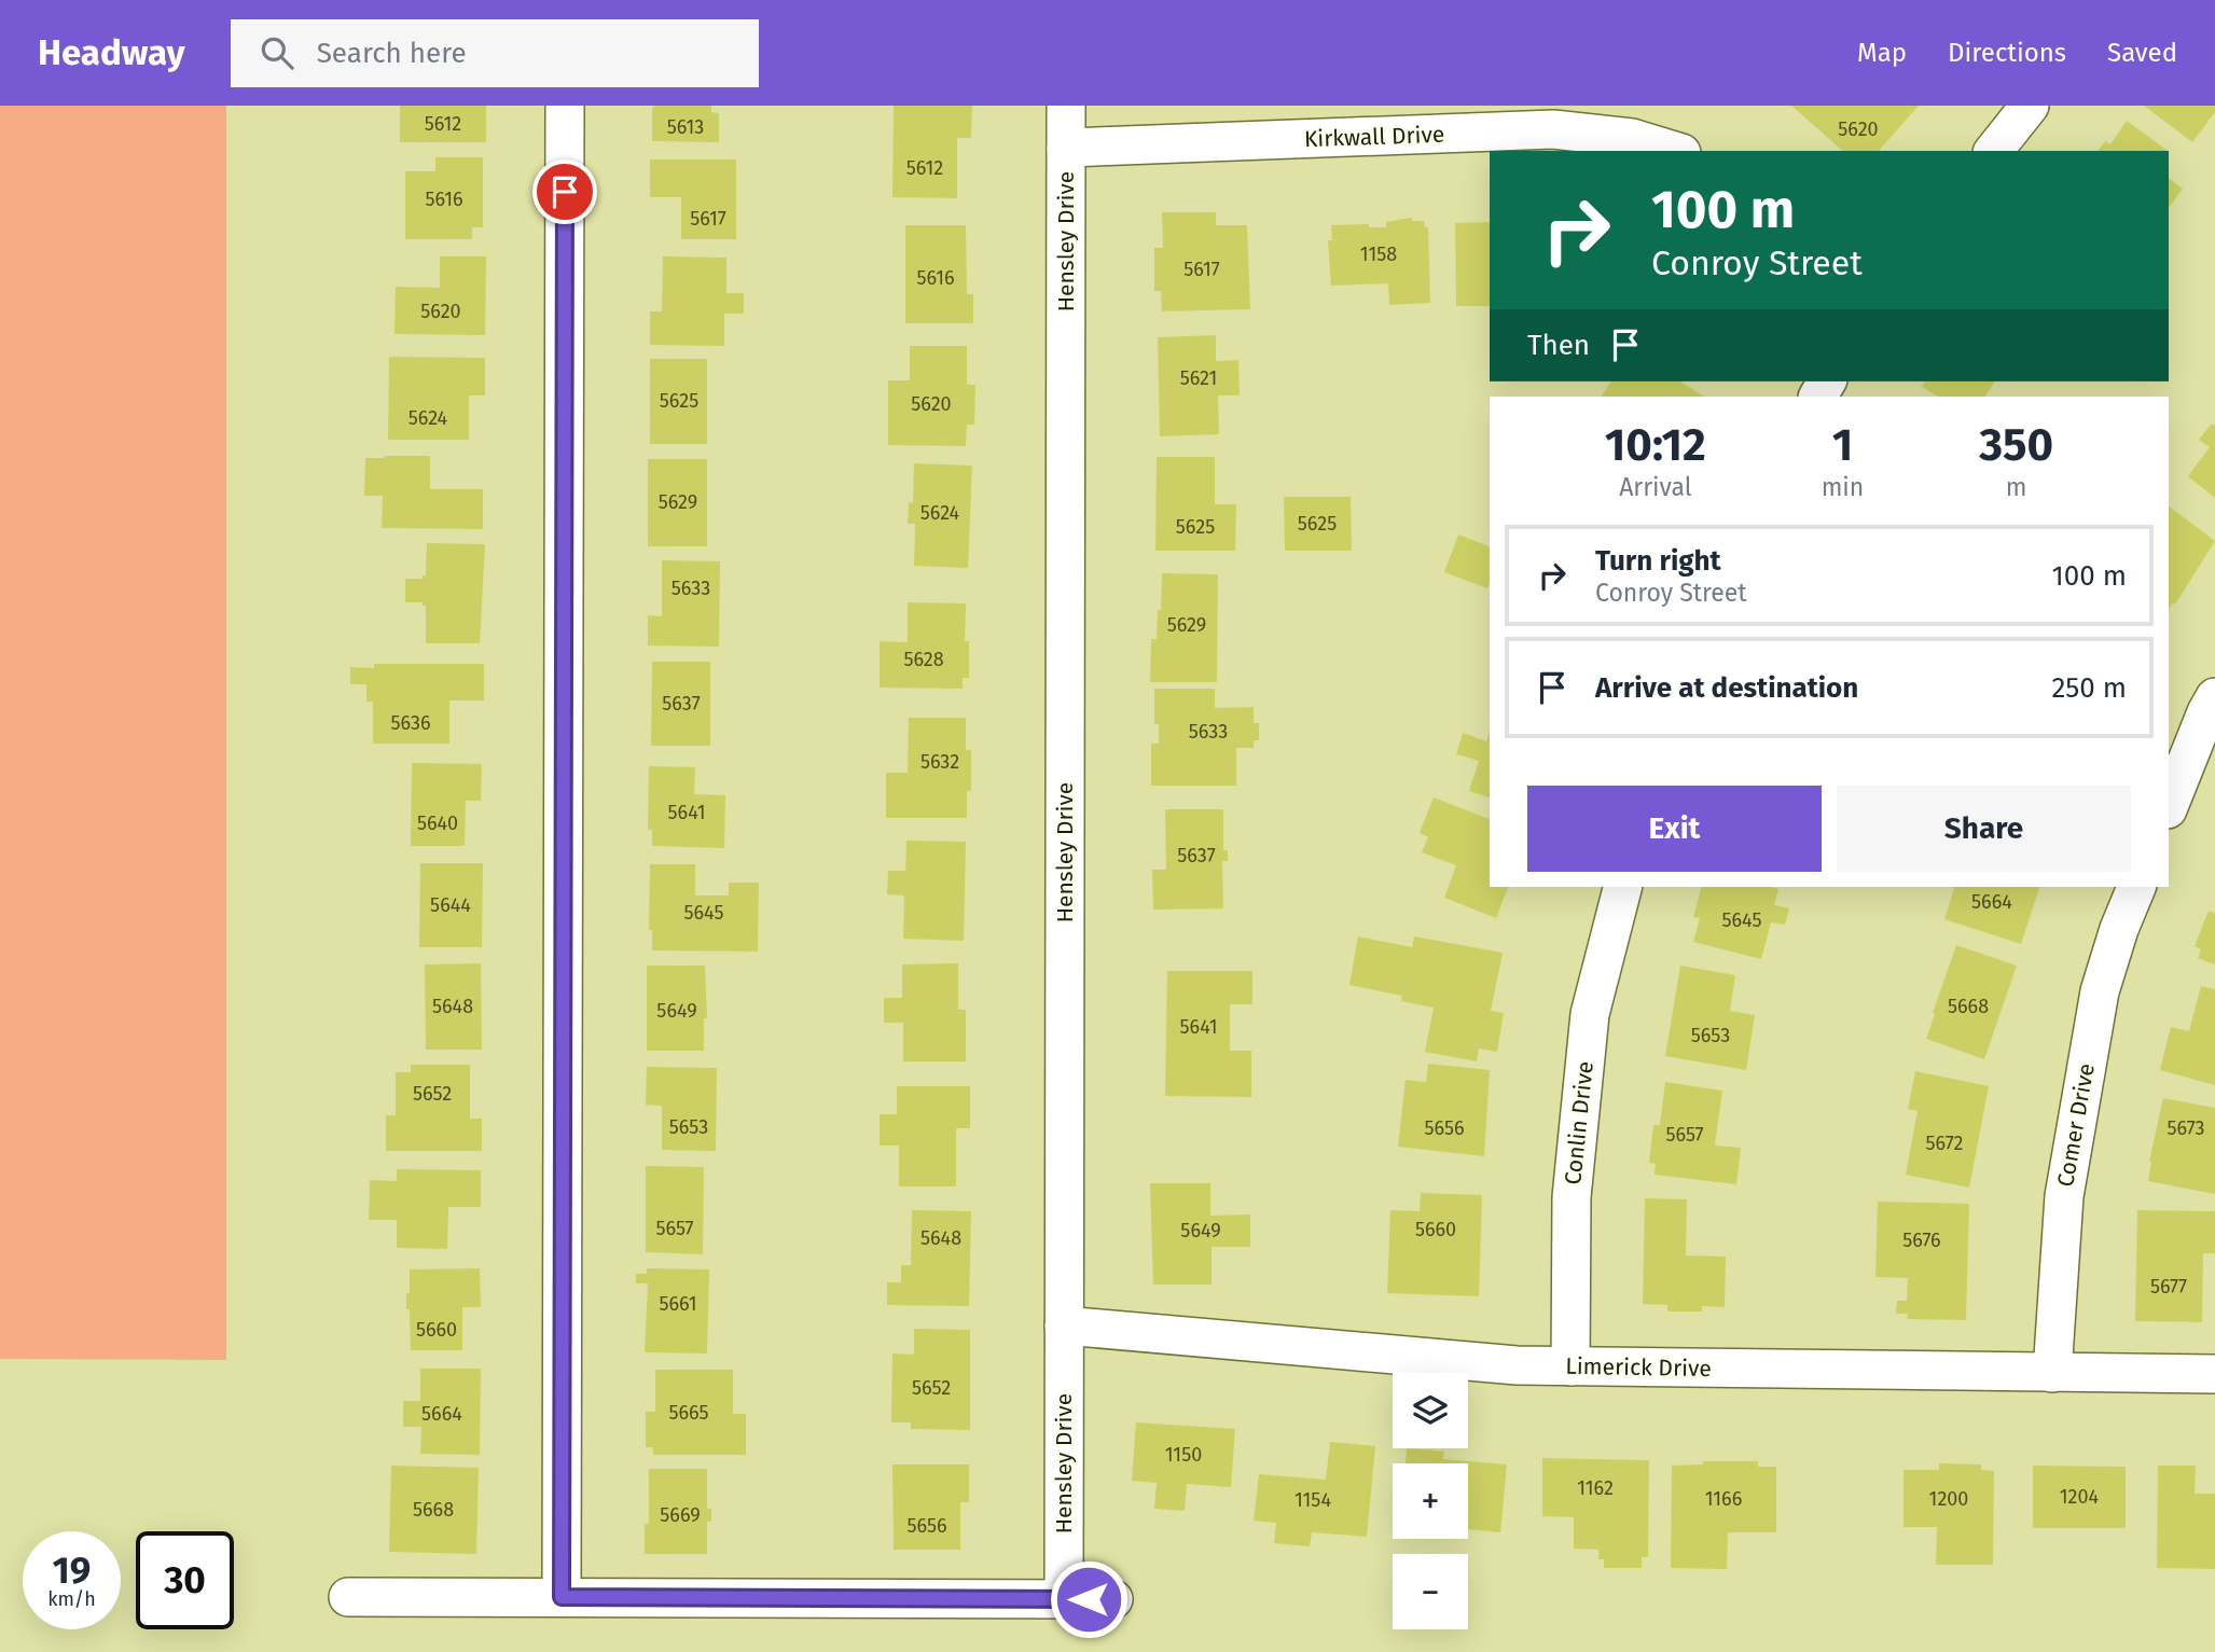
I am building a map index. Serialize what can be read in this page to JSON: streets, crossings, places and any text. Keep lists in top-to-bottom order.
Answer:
{
  "streets": {
    "street": [
      "Kirkwall Drive",
      "Hensley Drive",
      "Conlin Drive",
      "Comer Drive",
      "Limerick Drive"
    ]
  },
  "crossings": [
    ["Kirkwall Drive", "Hensley Drive"],
    ["Hensley Drive", "Limerick Drive"],
    ["Conlin Drive", "Limerick Drive"],
    ["Comer Drive", "Limerick Drive"]
  ],
  "house_numbers": [
    "5612",
    "5613",
    "5620",
    "5612",
    "5616",
    "5617",
    "1158",
    "5617",
    "5616",
    "5620",
    "5621",
    "5625",
    "5620",
    "5624",
    "5629",
    "5624",
    "5625",
    "5625",
    "5633",
    "5629",
    "5628",
    "5637",
    "5636",
    "5633",
    "5632",
    "5641",
    "5640",
    "5637",
    "5664",
    "5644",
    "5645",
    "5645",
    "5648",
    "5668",
    "5649",
    "5641",
    "5653",
    "5652",
    "5653",
    "5656",
    "5673",
    "5657",
    "5672",
    "5657",
    "5660",
    "5649",
    "5648",
    "5676",
    "5677",
    "5661",
    "5660",
    "5652",
    "5665",
    "5664",
    "1150",
    "1162",
    "1204",
    "1166",
    "1200",
    "1154",
    "5668",
    "5669",
    "5656"
  ],
  "page": {
    "header": "Headway",
    "search": "Search here",
    "nav": ["Map", "Directions", "Saved"],
    "turn": ["100 m", "Conroy Street"],
    "then": "Then",
    "eta": [
      "10:12",
      "Arrival",
      "1",
      "min",
      "350",
      "m"
    ],
    "list": [
      {
        "name": "Turn right",
        "note": "Conroy Street",
        "value": "100 m"
      },
      {
        "name": "Arrive at destination",
        "value": "250 m"
      }
    ],
    "buttons": ["Exit", "Share"],
    "map_buttons": ["+", "−"],
    "speed": "19 km/h",
    "limit": "30"
  }
}
